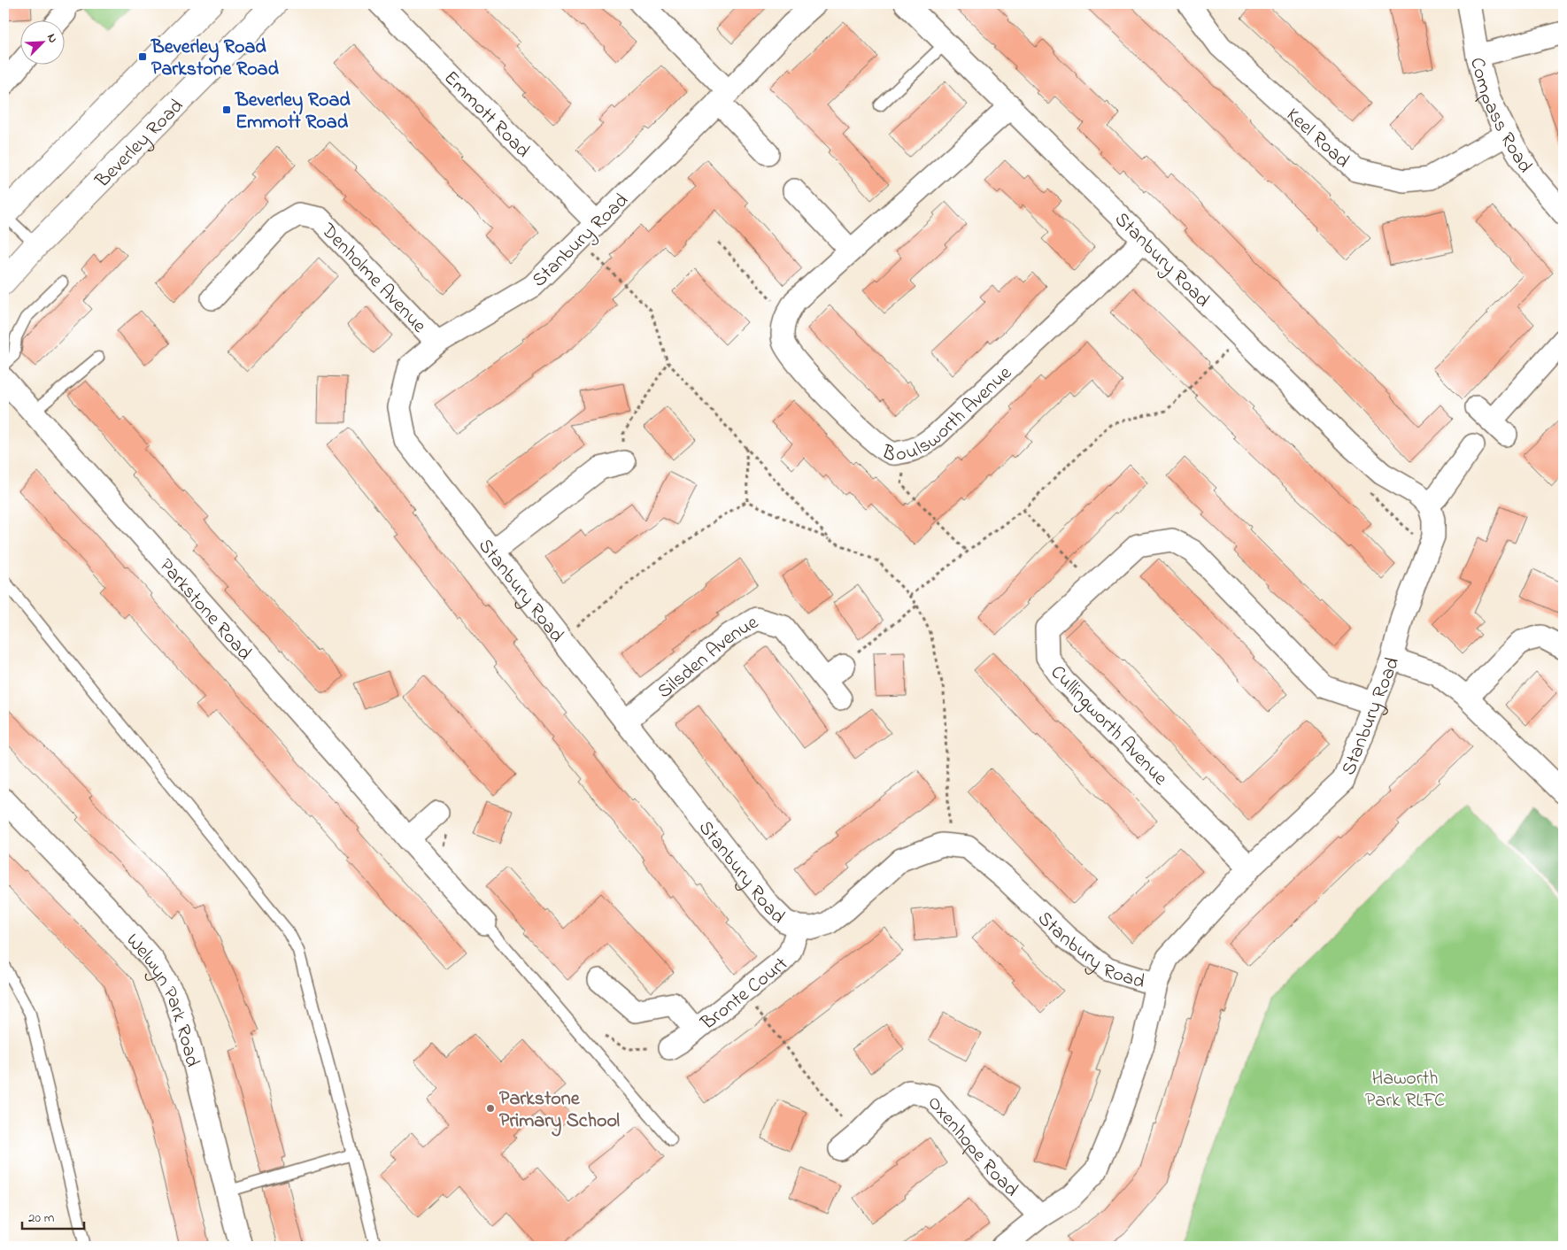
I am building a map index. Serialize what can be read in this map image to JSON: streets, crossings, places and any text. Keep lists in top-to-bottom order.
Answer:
{
  "streets": {
    "main road": ["Beverley Road"],
    "street": [
      "Emmott Road",
      "Compass Road",
      "Keel Road",
      "Stanbury Road",
      "Denholme Avenue",
      "Boulsworth Avenue",
      "Parkstone Road",
      "Silsden Avenue",
      "Cullingworth Avenue",
      "Bronte Court",
      "Welwyn Park Road",
      "Oxenhope Road"
    ]
  },
  "crossings": [
    ["Emmott Road", "Stanbury Road"],
    ["Compass Road", "Keel Road"],
    ["Stanbury Road", "Denholme Avenue"],
    ["Stanbury Road", "Boulsworth Avenue"],
    ["Stanbury Road", "Silsden Avenue"],
    ["Stanbury Road", "Cullingworth Avenue"],
    ["Stanbury Road", "Bronte Court"]
  ],
  "parks": ["Haworth Park RLFC"],
  "places": {
    "transit": ["Beverley Road Parkstone Road", "Beverley Road Emmott Road"],
    "other": ["Parkstone Primary School"]
  },
  "scale_bar": "20 m",
  "north": "top right"
}
